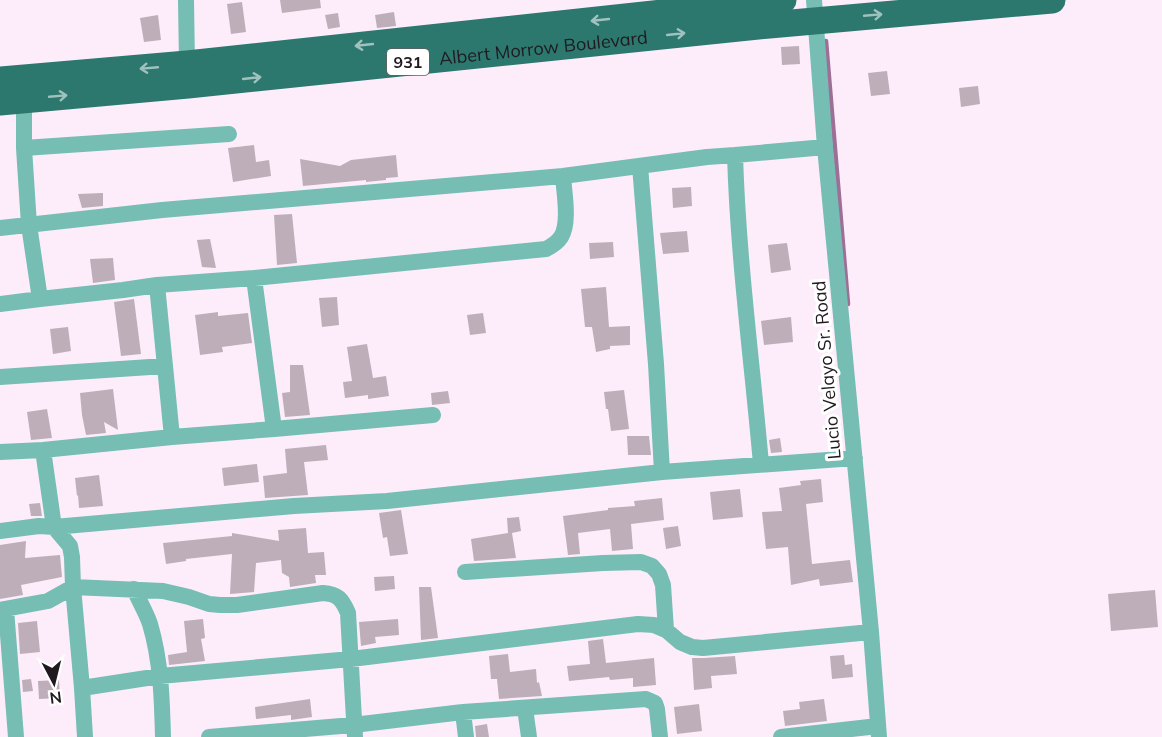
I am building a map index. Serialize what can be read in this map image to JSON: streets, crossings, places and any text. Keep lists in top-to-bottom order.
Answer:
{
  "streets": {
    "highway": ["Albert Morrow Boulevard", "931"],
    "street": ["Lucio Velayo Sr. Road"]
  },
  "crossings": [
    ["Albert Morrow Boulevard", "Lucio Velayo Sr. Road"]
  ],
  "north": "bottom"
}
